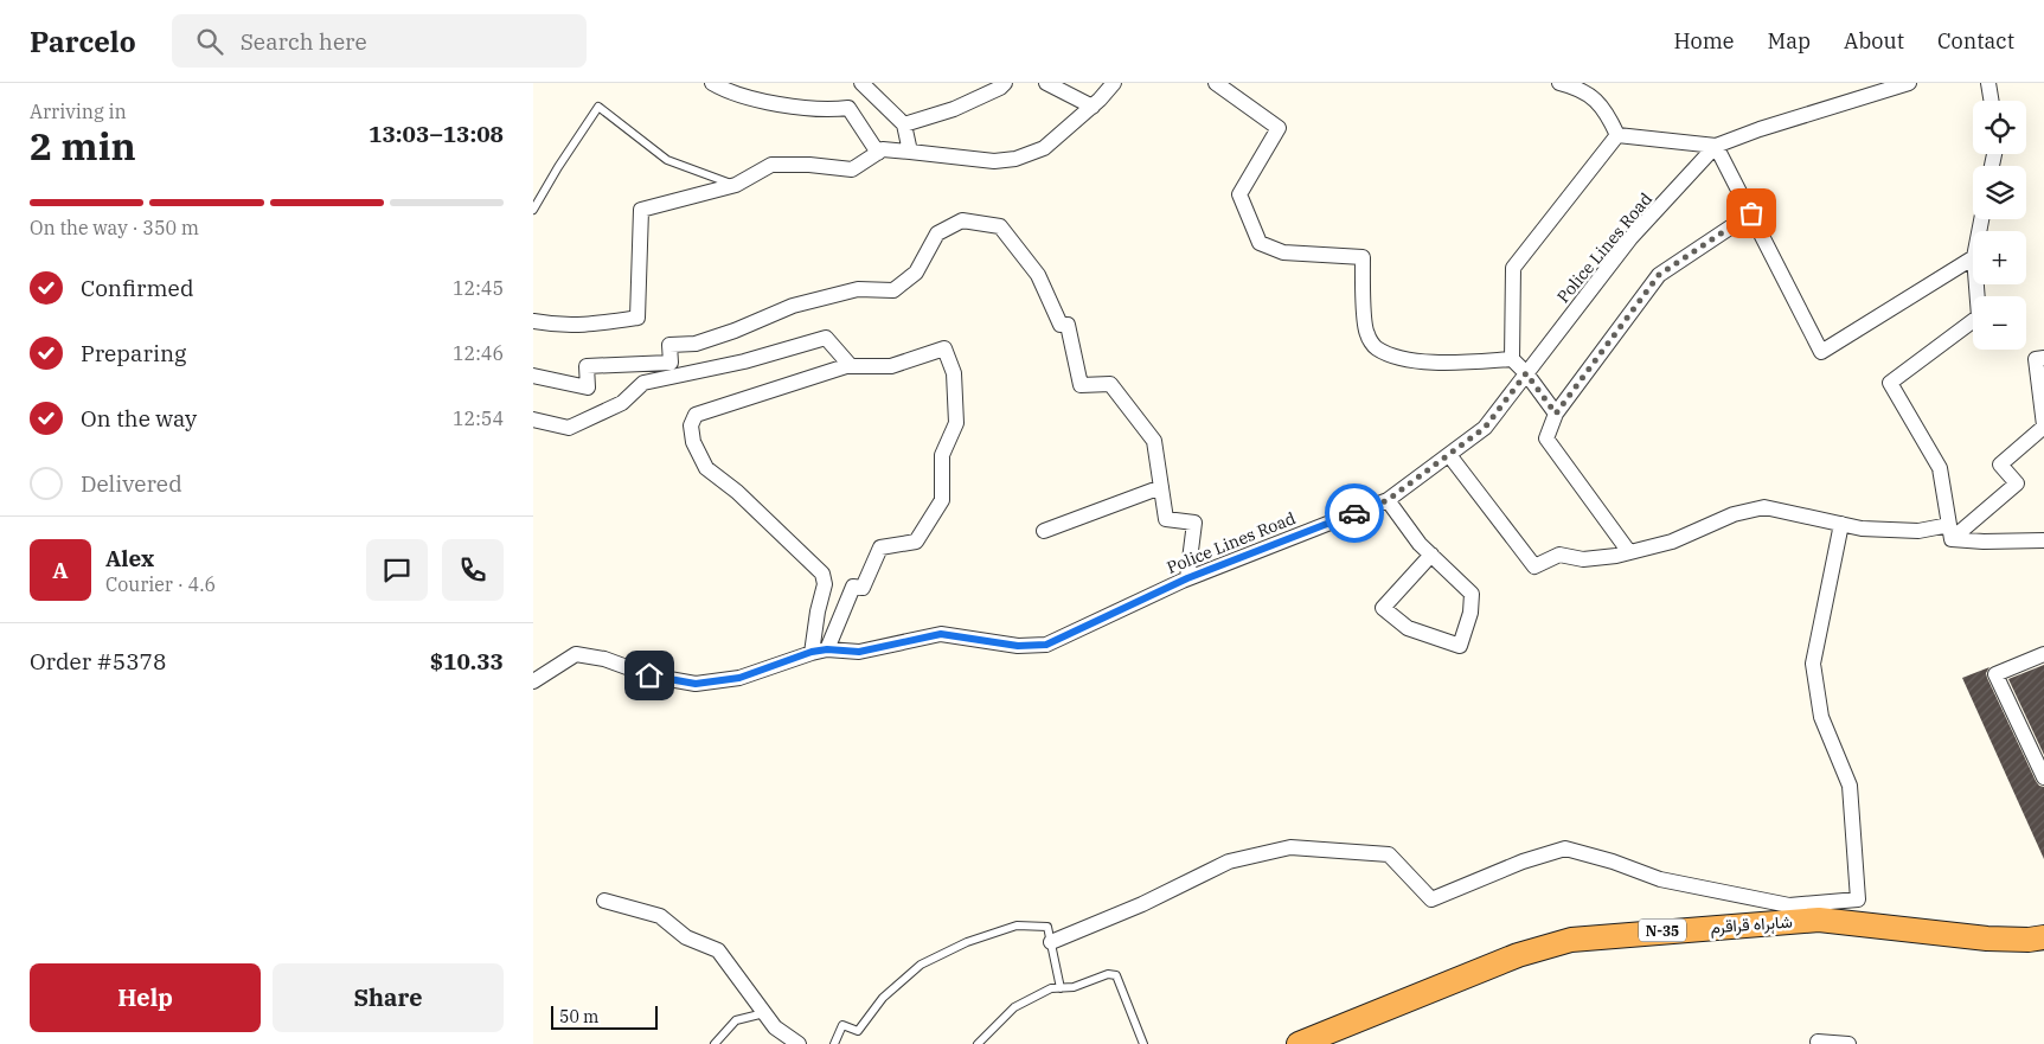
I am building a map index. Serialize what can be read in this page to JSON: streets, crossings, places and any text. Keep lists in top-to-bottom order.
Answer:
{
  "streets": {
    "highway": ["شاہراہ قراقرم", "N-35"],
    "street": ["Police Lines Road"]
  },
  "scale_bar": "50 m",
  "page": {
    "header": "Parcelo",
    "search": "Search here",
    "nav": [
      "Home",
      "Map",
      "About",
      "Contact"
    ],
    "heading": ["2 min", "Arriving in", "13:03–13:08"],
    "panel": [
      "Alex",
      "Courier · 4.6",
      "Order #5378",
      "$10.33"
    ],
    "map_buttons": ["+", "−"],
    "bar": "On the way · 350 m",
    "list": [
      ["Confirmed", "12:45"],
      ["Preparing", "12:46"],
      ["On the way", "12:54"],
      "Delivered"
    ],
    "round": "A",
    "buttons": ["Help", "Share"],
    "scale": "50 m"
  }
}
